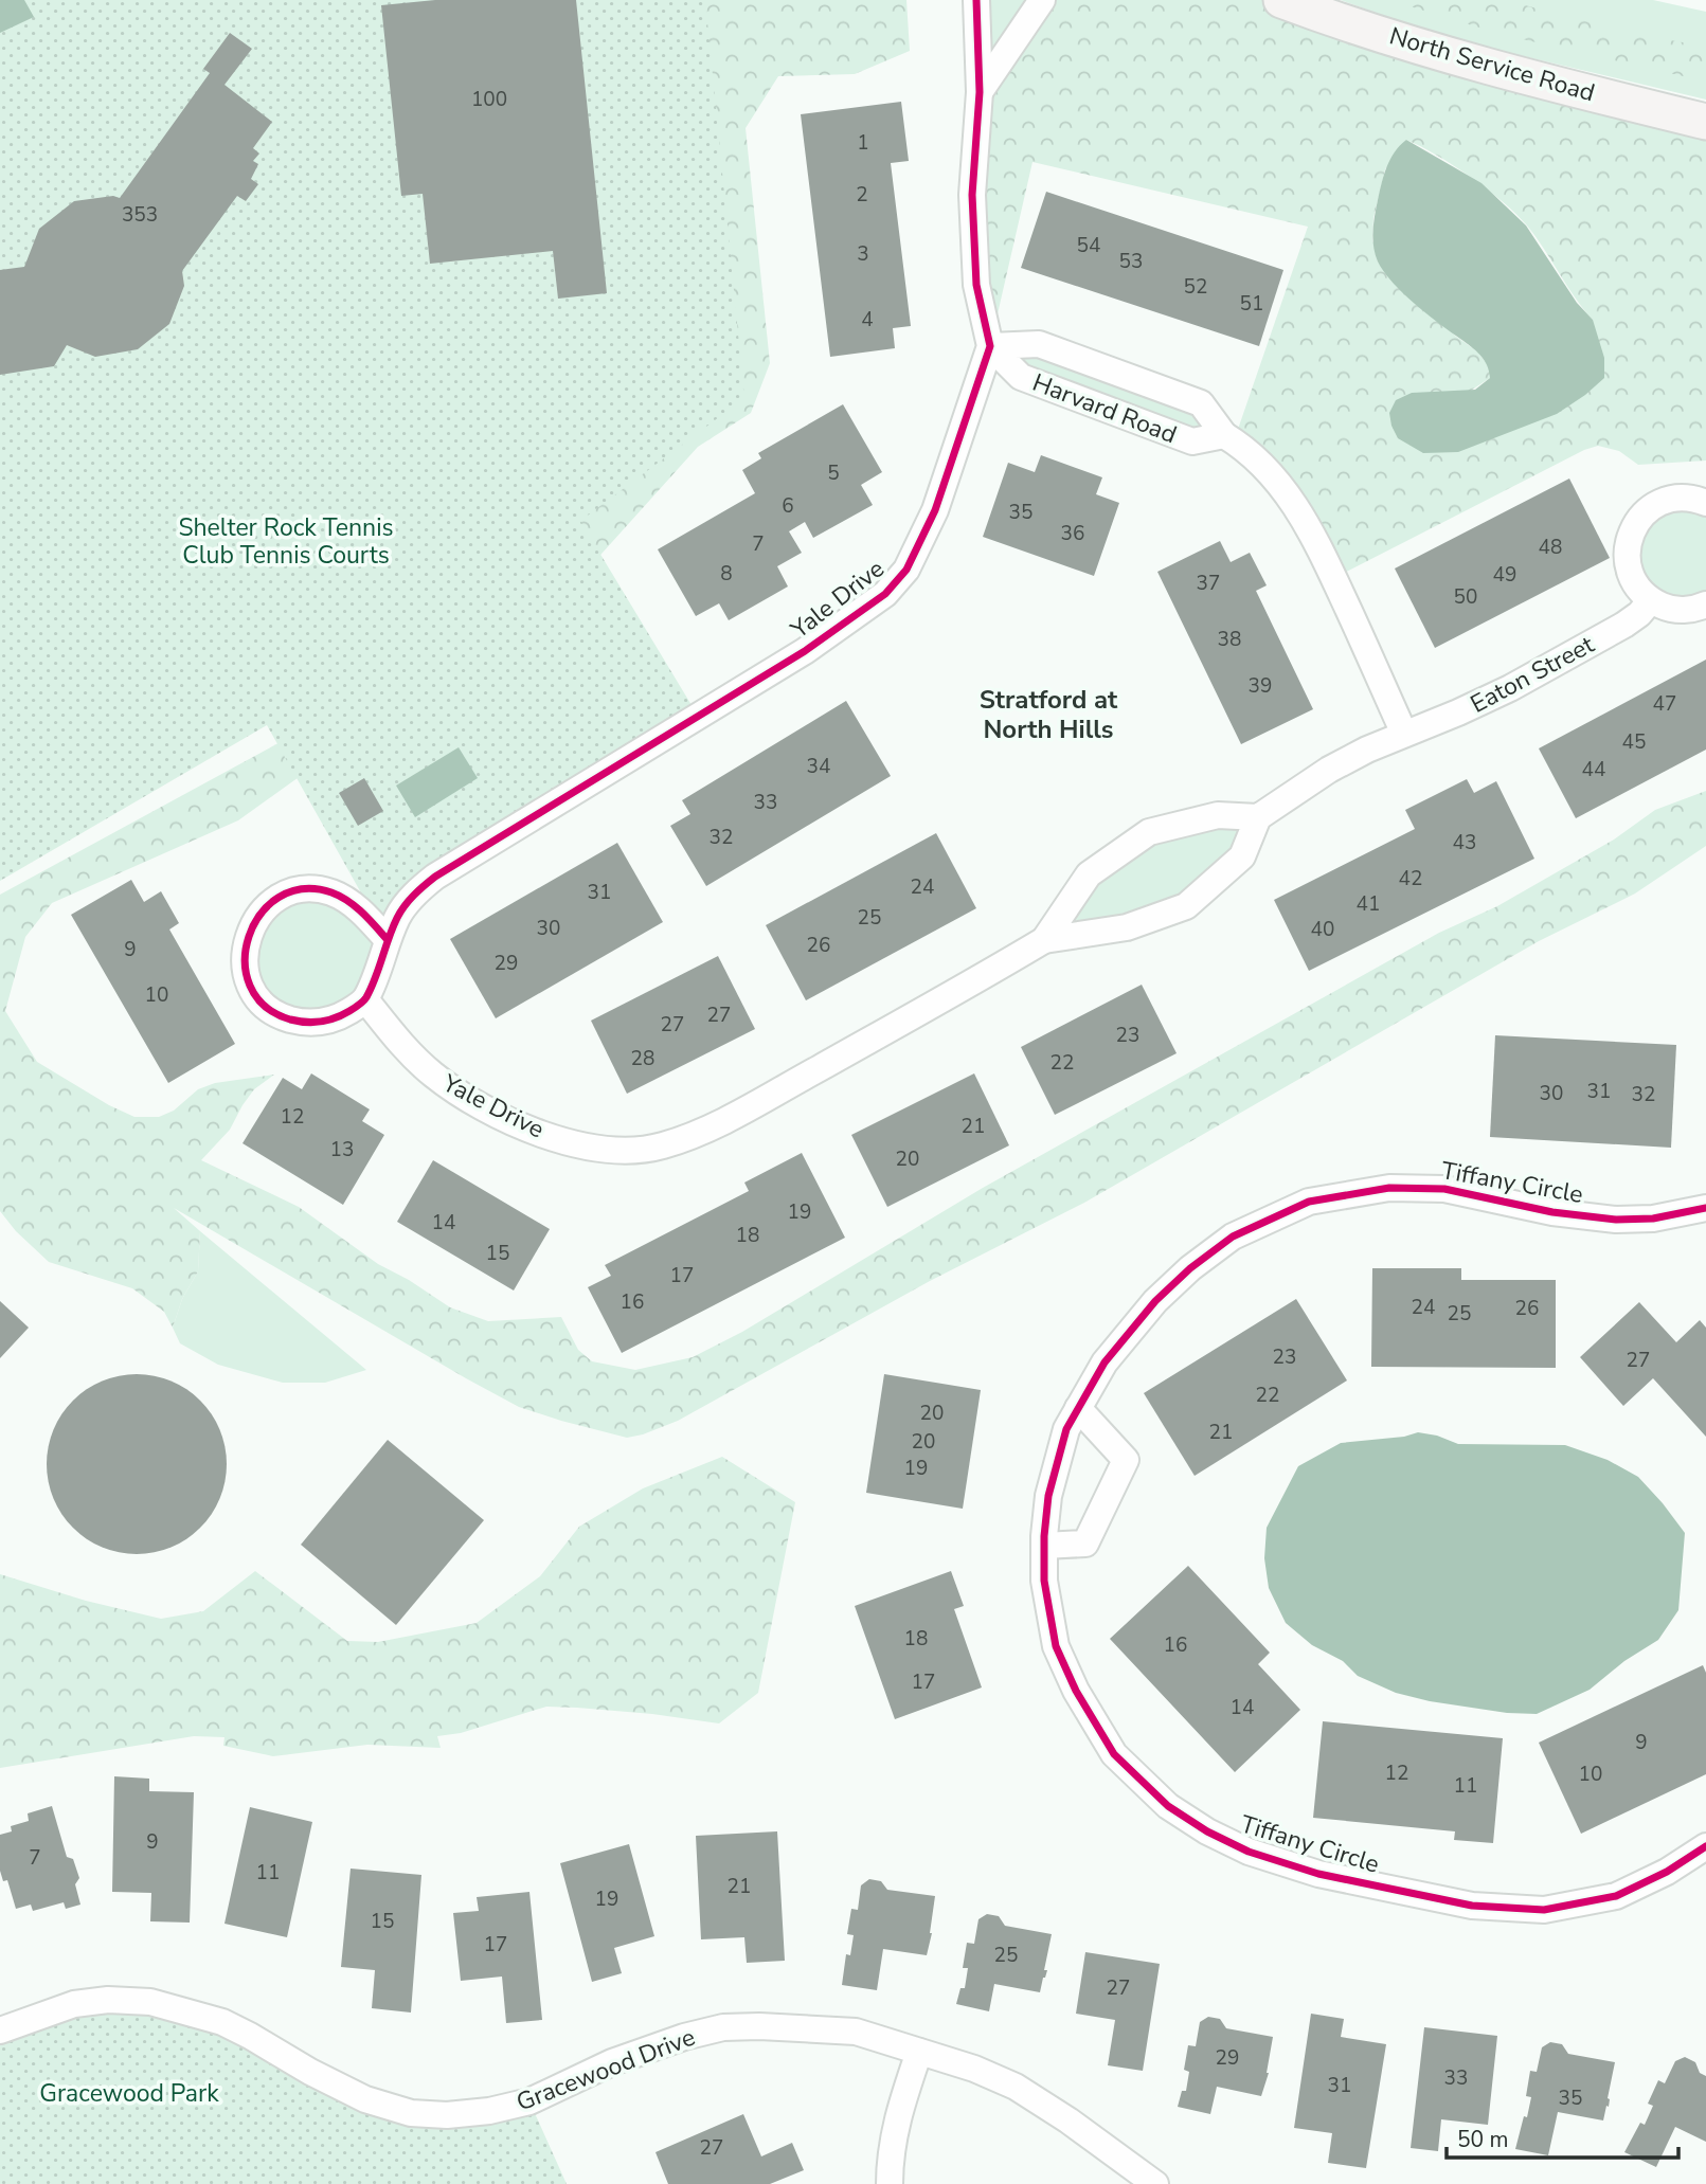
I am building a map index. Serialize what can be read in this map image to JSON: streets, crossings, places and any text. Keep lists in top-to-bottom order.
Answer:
{
  "streets": {
    "main road": ["North Service Road"],
    "street": [
      "Harvard Road",
      "Yale Drive",
      "Eaton Street",
      "Tiffany Circle",
      "Gracewood Drive"
    ]
  },
  "crossings": [
    ["Harvard Road", "Yale Drive"],
    ["Harvard Road", "Eaton Street"]
  ],
  "districts": ["Stratford at North Hills"],
  "parks": ["Shelter Rock Tennis Club Tennis Courts", "Gracewood Park"],
  "house_numbers": [
    "100",
    "1",
    "2",
    "353",
    "54",
    "3",
    "53",
    "52",
    "51",
    "4",
    "5",
    "6",
    "35",
    "36",
    "7",
    "48",
    "8",
    "49",
    "37",
    "50",
    "38",
    "39",
    "47",
    "45",
    "34",
    "44",
    "33",
    "32",
    "43",
    "42",
    "24",
    "31",
    "41",
    "25",
    "30",
    "40",
    "26",
    "9",
    "29",
    "10",
    "27",
    "27",
    "23",
    "28",
    "22",
    "31",
    "30",
    "32",
    "12",
    "21",
    "13",
    "20",
    "19",
    "14",
    "18",
    "15",
    "17",
    "16",
    "24",
    "26",
    "25",
    "23",
    "27",
    "22",
    "20",
    "21",
    "20",
    "19",
    "18",
    "16",
    "17",
    "14",
    "9",
    "12",
    "10",
    "11",
    "9",
    "7",
    "11",
    "21",
    "19",
    "15",
    "17",
    "25",
    "27",
    "29",
    "33",
    "31",
    "35",
    "27"
  ],
  "scale_bar": "50 m"
}
